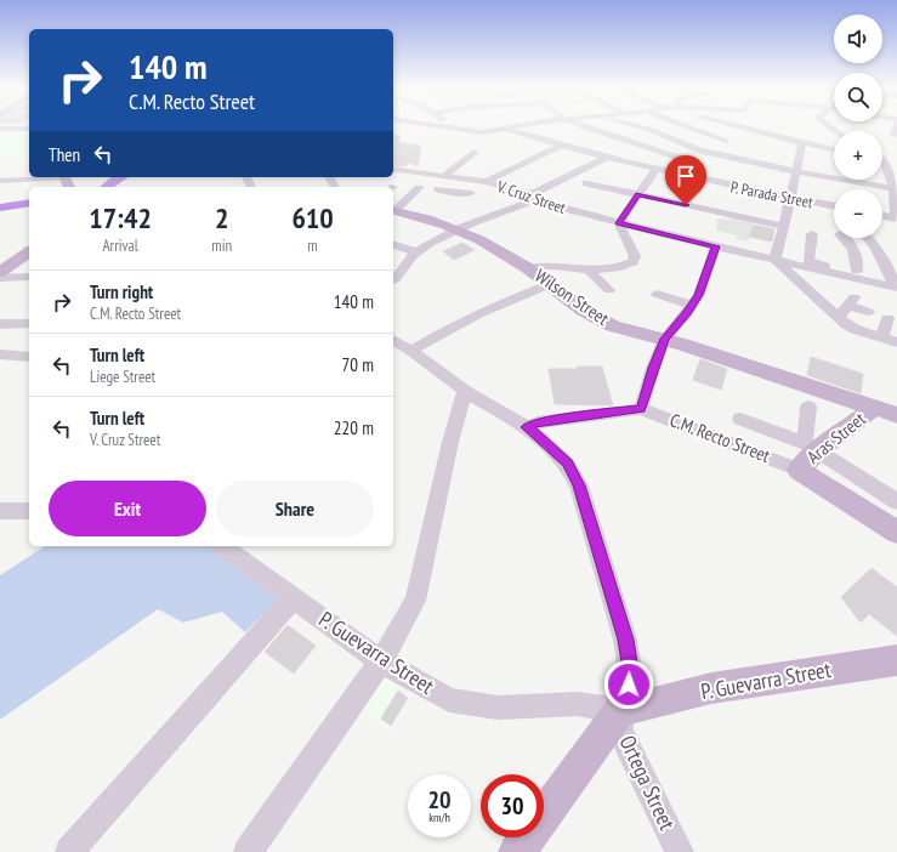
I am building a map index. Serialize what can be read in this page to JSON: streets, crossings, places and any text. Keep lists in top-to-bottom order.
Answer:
{
  "streets": {
    "main road": [
      "Wilson Street",
      "C.M. Recto Street",
      "Aras Street",
      "P. Guevarra Street"
    ],
    "street": ["P. Parada Street", "V. Cruz Street", "Ortega Street"]
  },
  "crossings": [
    ["Wilson Street", "Aras Street"],
    ["C.M. Recto Street", "Aras Street"],
    ["P. Guevarra Street", "Ortega Street"]
  ],
  "page": {
    "map_buttons": ["+", "−"],
    "turn": ["140 m", "C.M. Recto Street"],
    "then": "Then",
    "eta": [
      "17:42",
      "Arrival",
      "2",
      "min",
      "610",
      "m"
    ],
    "list": [
      {
        "name": "Turn right",
        "note": "C.M. Recto Street",
        "value": "140 m"
      },
      {
        "name": "Turn left",
        "note": "Liege Street",
        "value": "70 m"
      },
      {
        "name": "Turn left",
        "note": "V. Cruz Street",
        "value": "220 m"
      }
    ],
    "buttons": ["Exit", "Share"],
    "speed": "20 km/h",
    "limit": "30"
  }
}
